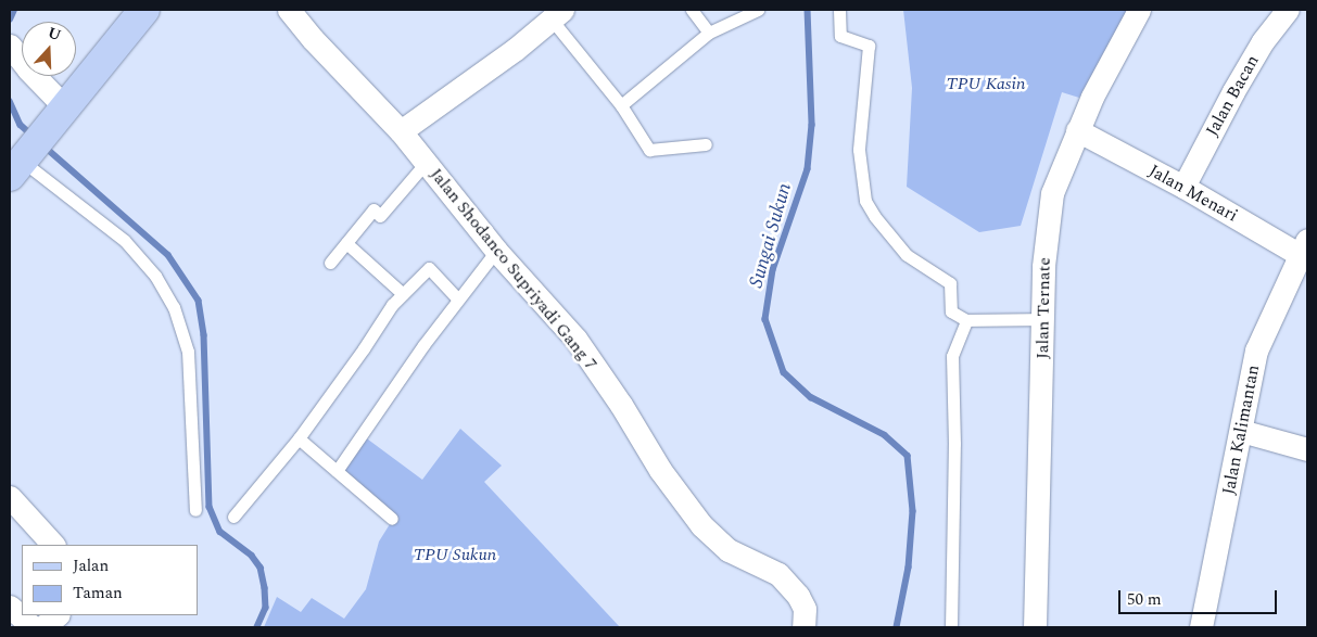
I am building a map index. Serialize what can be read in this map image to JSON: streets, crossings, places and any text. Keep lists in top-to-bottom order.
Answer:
{
  "streets": {
    "street": [
      "Jalan Bacan",
      "Jalan Menari",
      "Jalan Shodanco Supriyadi Gang 7",
      "Jalan Ternate",
      "Jalan Kalimantan"
    ]
  },
  "crossings": [
    ["Jalan Bacan", "Jalan Menari"],
    ["Jalan Menari", "Jalan Ternate"],
    ["Jalan Menari", "Jalan Kalimantan"]
  ],
  "water": ["Sungai Sukun"],
  "parks": ["TPU Kasin", "TPU Sukun"],
  "legend": ["Jalan", "Taman"],
  "scale_bar": "50 m",
  "north": "top"
}
